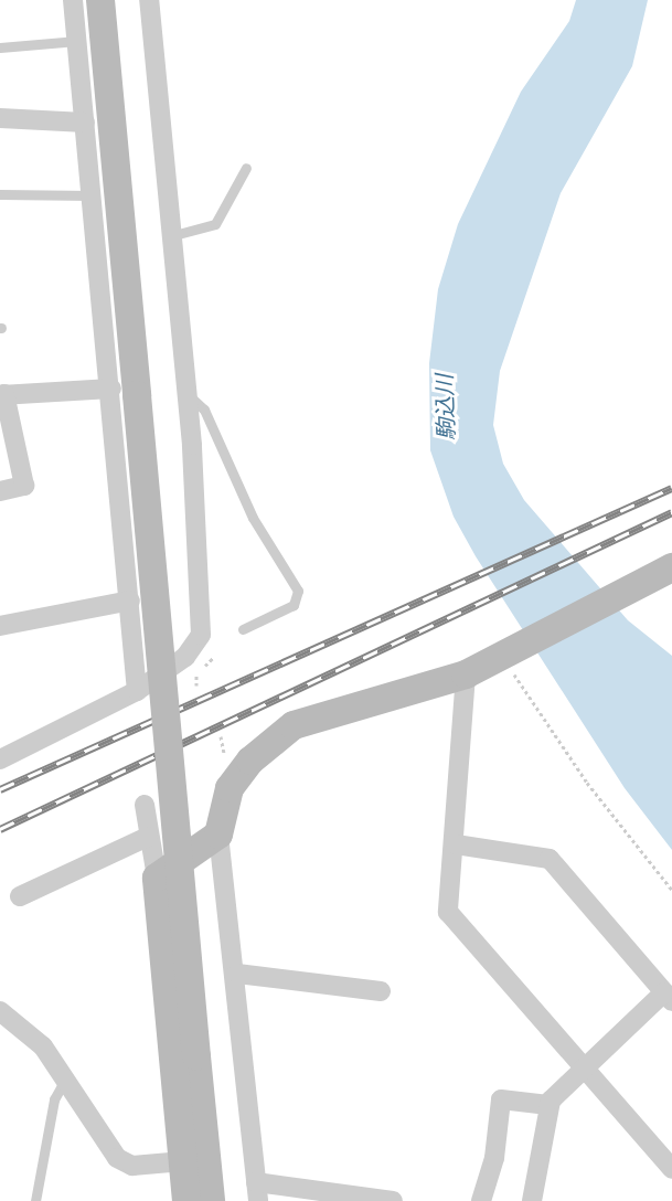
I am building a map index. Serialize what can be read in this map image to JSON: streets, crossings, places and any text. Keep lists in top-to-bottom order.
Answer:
{
  "water": ["駒込川"]
}
